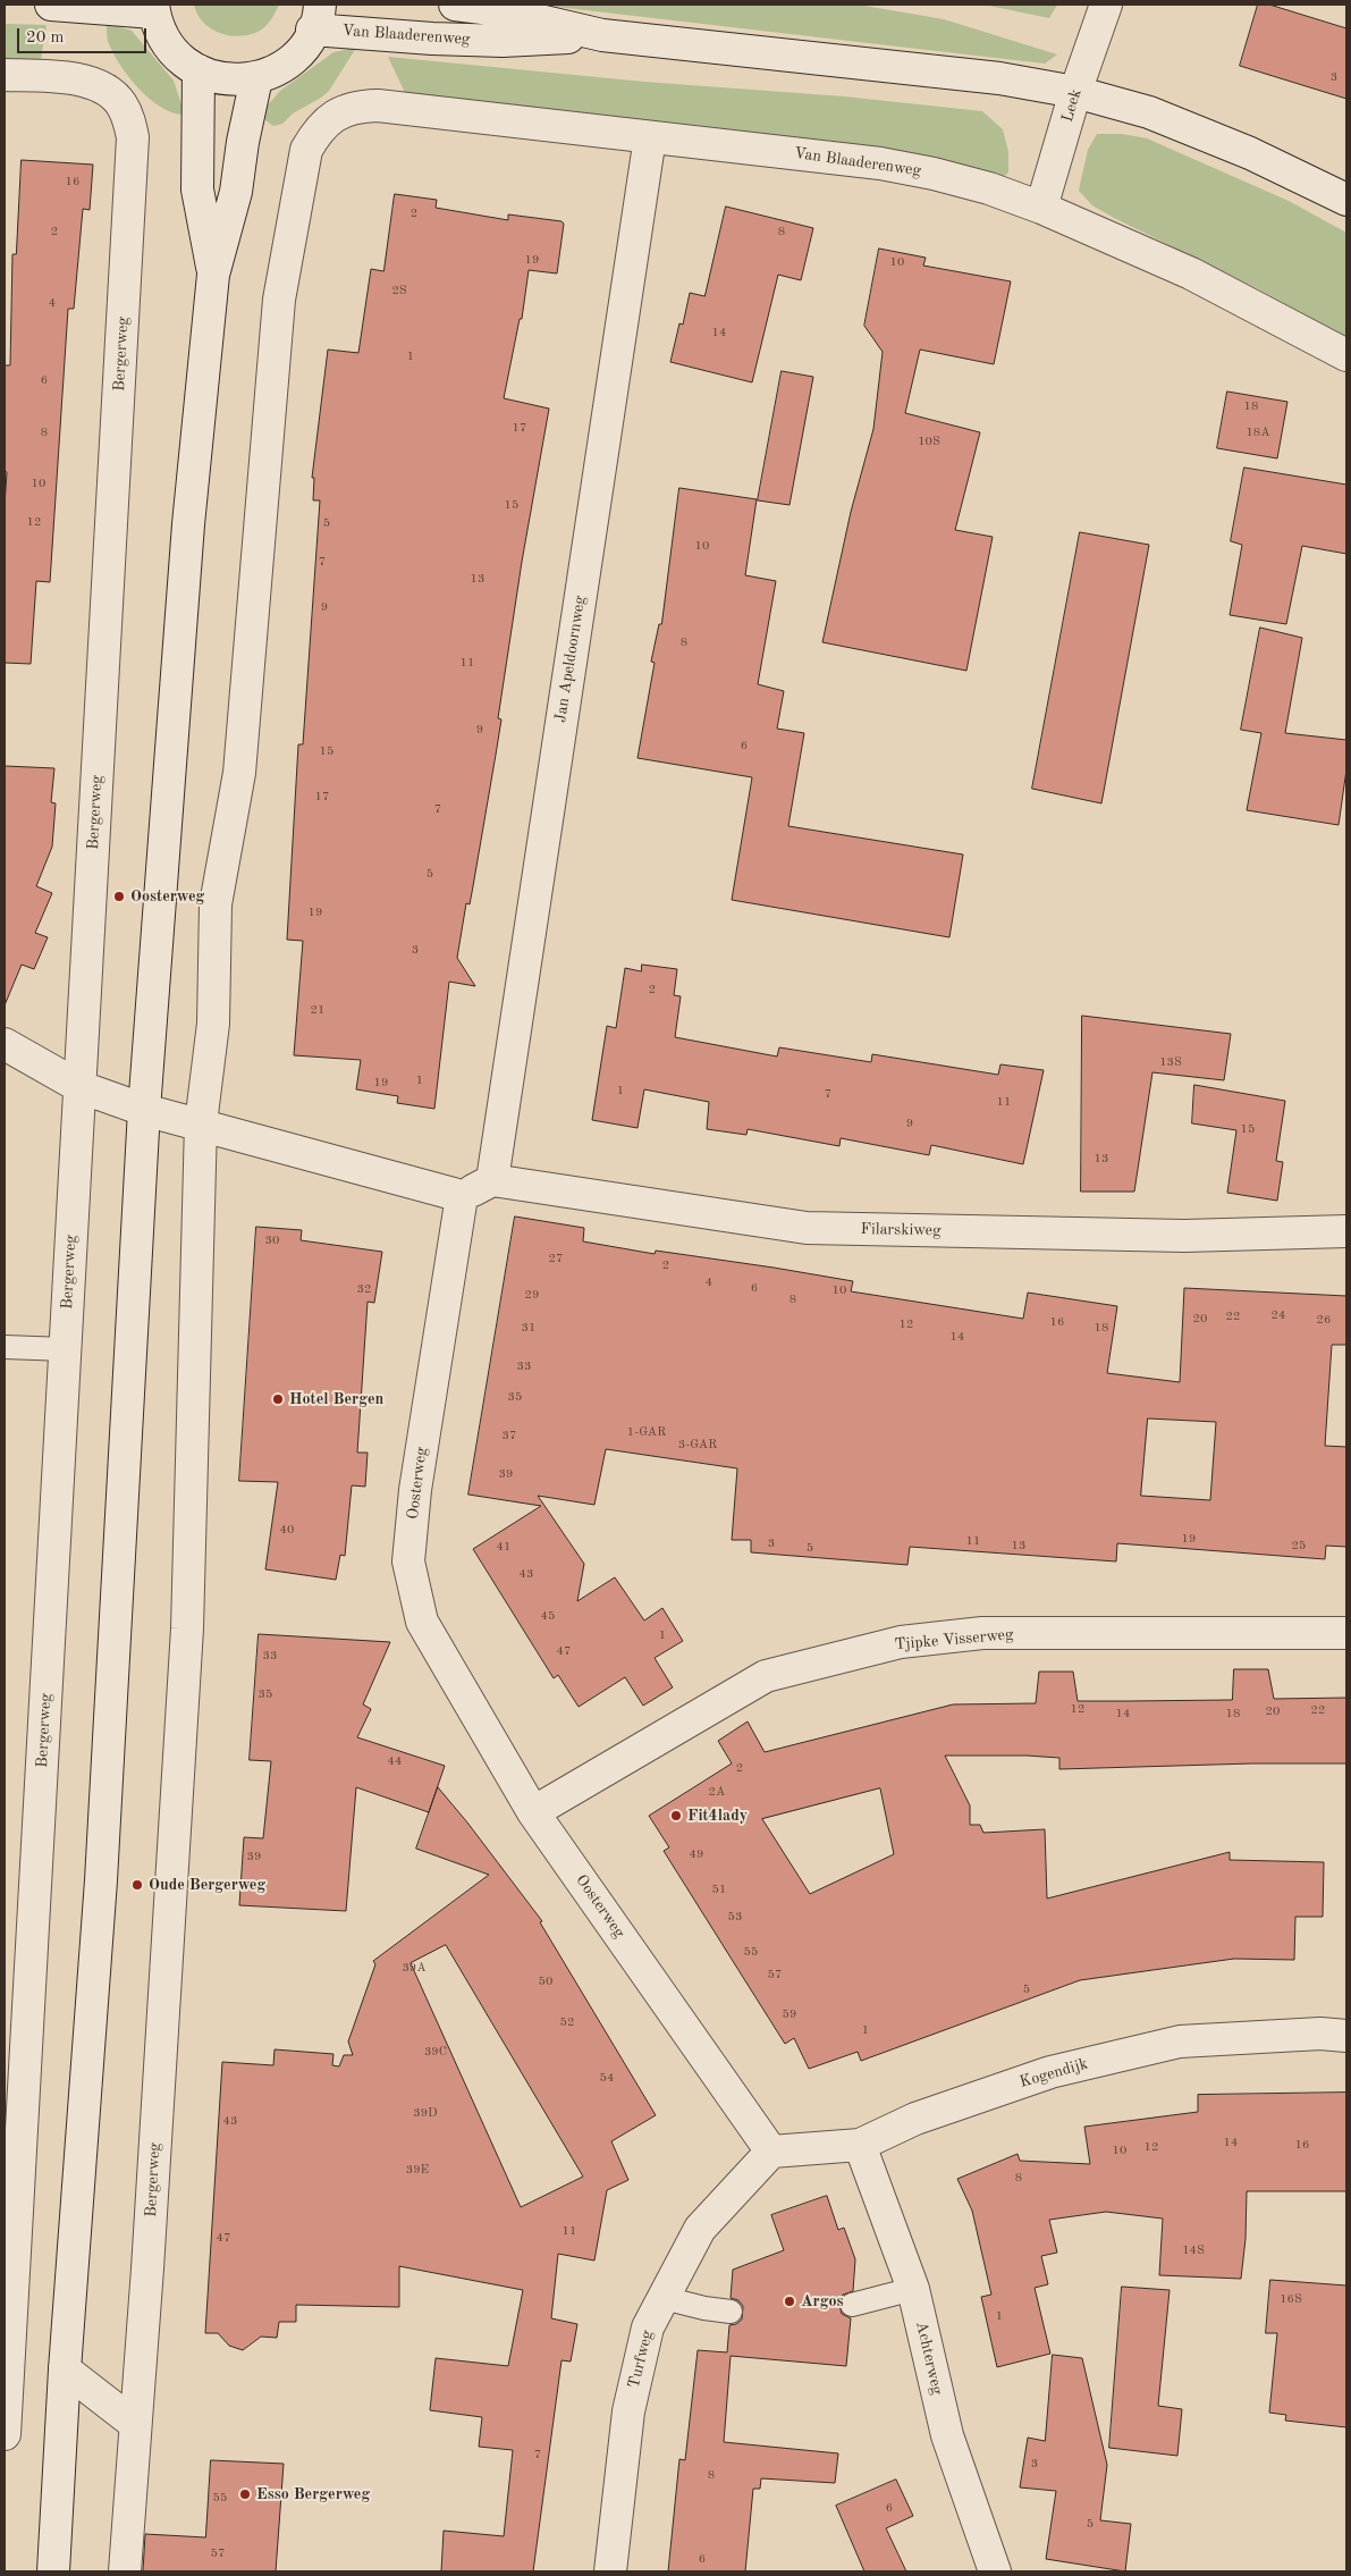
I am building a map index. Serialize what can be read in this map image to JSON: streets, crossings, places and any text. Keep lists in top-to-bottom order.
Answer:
{
  "streets": {
    "street": [
      "Van Blaaderenweg",
      "Leek",
      "Bergerweg",
      "Jan Apeldoornweg",
      "Filarskiweg",
      "Oosterweg",
      "Tjipke Visserweg",
      "Kogendijk",
      "Achterweg",
      "Turfweg"
    ]
  },
  "crossings": [
    ["Van Blaaderenweg", "Leek"],
    ["Van Blaaderenweg", "Bergerweg"],
    ["Van Blaaderenweg", "Jan Apeldoornweg"],
    ["Jan Apeldoornweg", "Filarskiweg"],
    ["Oosterweg", "Tjipke Visserweg"],
    ["Oosterweg", "Kogendijk"],
    ["Oosterweg", "Turfweg"],
    ["Kogendijk", "Achterweg"],
    ["Kogendijk", "Turfweg"]
  ],
  "places": [
    "Oosterweg",
    "Hotel Bergen",
    "Fit4lady",
    "Oude Bergerweg",
    "Argos",
    "Esso Bergerweg"
  ],
  "house_numbers": [
    "3",
    "16",
    "2",
    "2",
    "8",
    "19",
    "10",
    "2S",
    "4",
    "14",
    "1",
    "6",
    "18",
    "17",
    "8",
    "18A",
    "10S",
    "10",
    "15",
    "12",
    "5",
    "10",
    "7",
    "13",
    "9",
    "8",
    "11",
    "9",
    "6",
    "15",
    "17",
    "7",
    "5",
    "19",
    "3",
    "2",
    "21",
    "13S",
    "1",
    "19",
    "1",
    "7",
    "11",
    "9",
    "15",
    "13",
    "30",
    "27",
    "2",
    "4",
    "6",
    "32",
    "10",
    "29",
    "8",
    "24",
    "22",
    "20",
    "26",
    "16",
    "12",
    "31",
    "18",
    "14",
    "33",
    "35",
    "1-GAR",
    "37",
    "3-GAR",
    "39",
    "40",
    "19",
    "11",
    "3",
    "13",
    "25",
    "41",
    "5",
    "43",
    "45",
    "1",
    "47",
    "33",
    "35",
    "12",
    "22",
    "20",
    "14",
    "18",
    "44",
    "2",
    "2A",
    "49",
    "39",
    "51",
    "53",
    "55",
    "39A",
    "57",
    "50",
    "5",
    "59",
    "52",
    "1",
    "39C",
    "54",
    "39D",
    "43",
    "14",
    "16",
    "12",
    "10",
    "39E",
    "8",
    "11",
    "47",
    "14S",
    "16S",
    "1",
    "7",
    "3",
    "8",
    "55",
    "6",
    "5",
    "57",
    "6"
  ],
  "scale_bar": "20 m"
}
